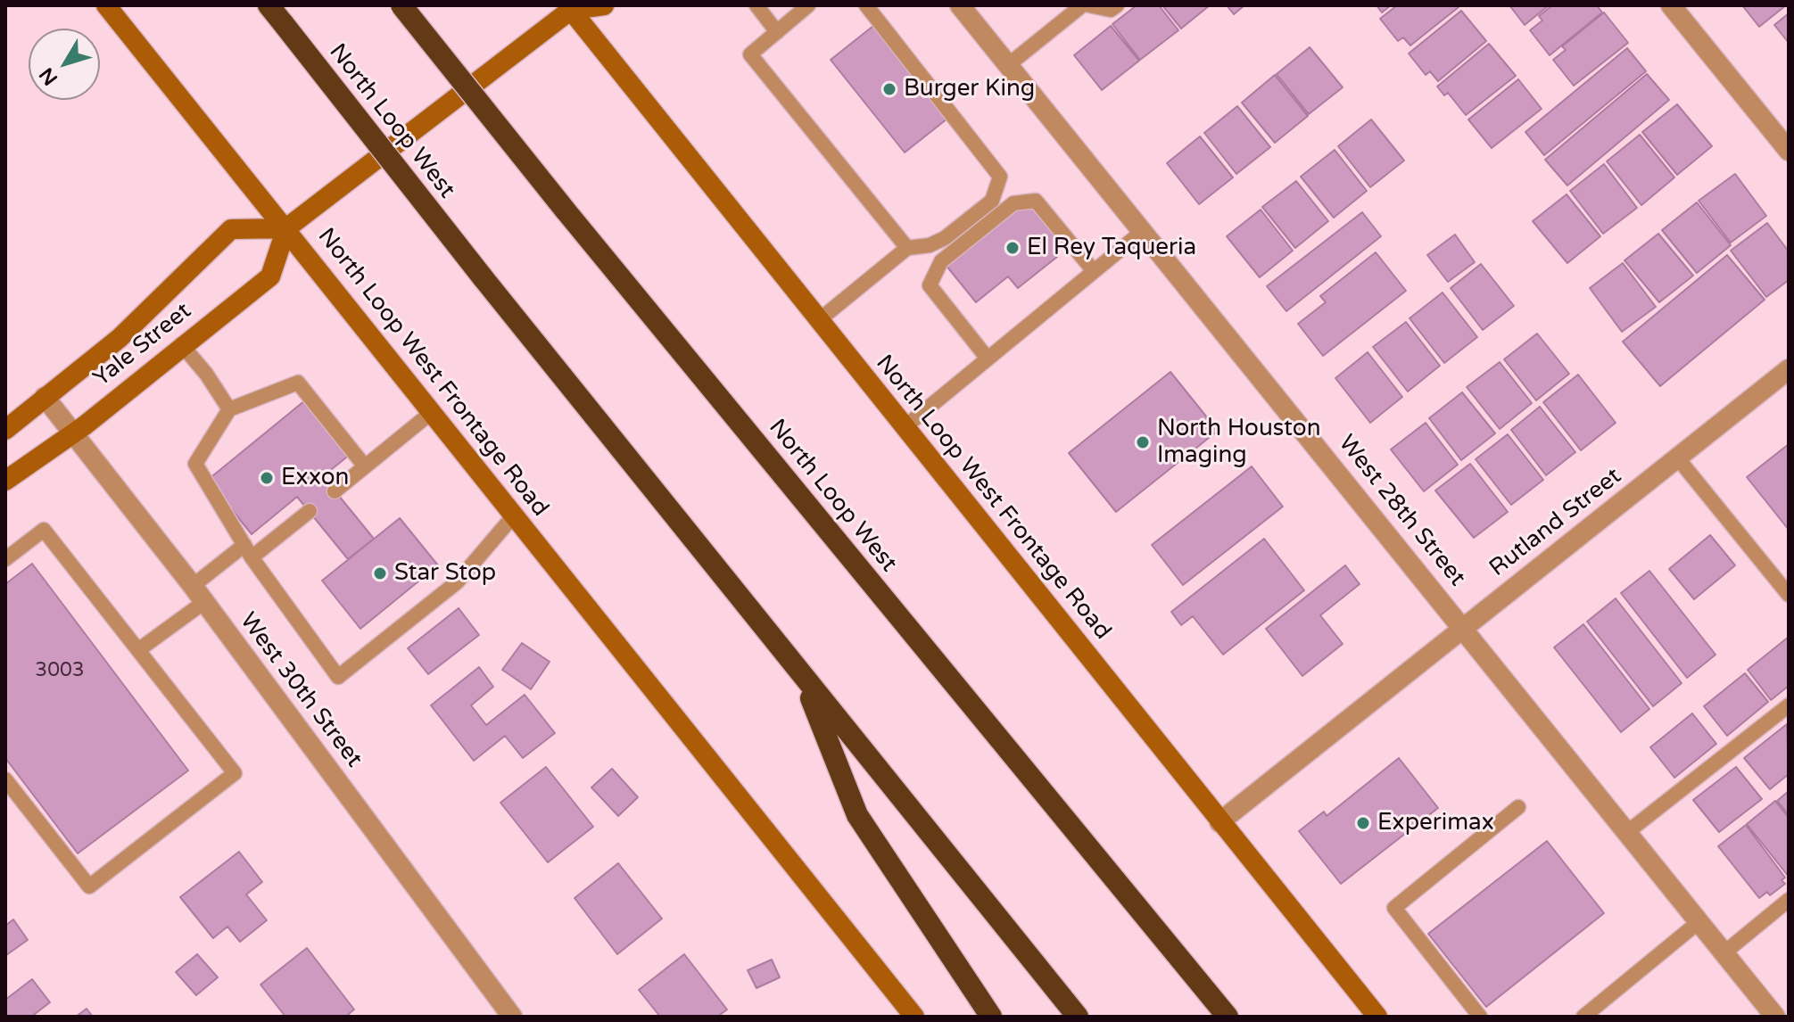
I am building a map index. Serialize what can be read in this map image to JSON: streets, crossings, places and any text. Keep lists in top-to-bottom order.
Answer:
{
  "streets": {
    "highway": ["North Loop West"],
    "main road": ["Yale Street", "North Loop West Frontage Road"],
    "street": ["West 28th Street", "Rutland Street", "West 30th Street"]
  },
  "crossings": [
    ["Yale Street", "North Loop West Frontage Road"],
    ["Yale Street", "West 30th Street"],
    ["North Loop West Frontage Road", "Rutland Street"],
    ["West 28th Street", "Rutland Street"]
  ],
  "places": [
    "Burger King",
    "El Rey Taqueria",
    "North Houston Imaging",
    "Exxon",
    "Star Stop",
    "Experimax"
  ],
  "house_numbers": ["3003"],
  "north": "bottom left"
}
